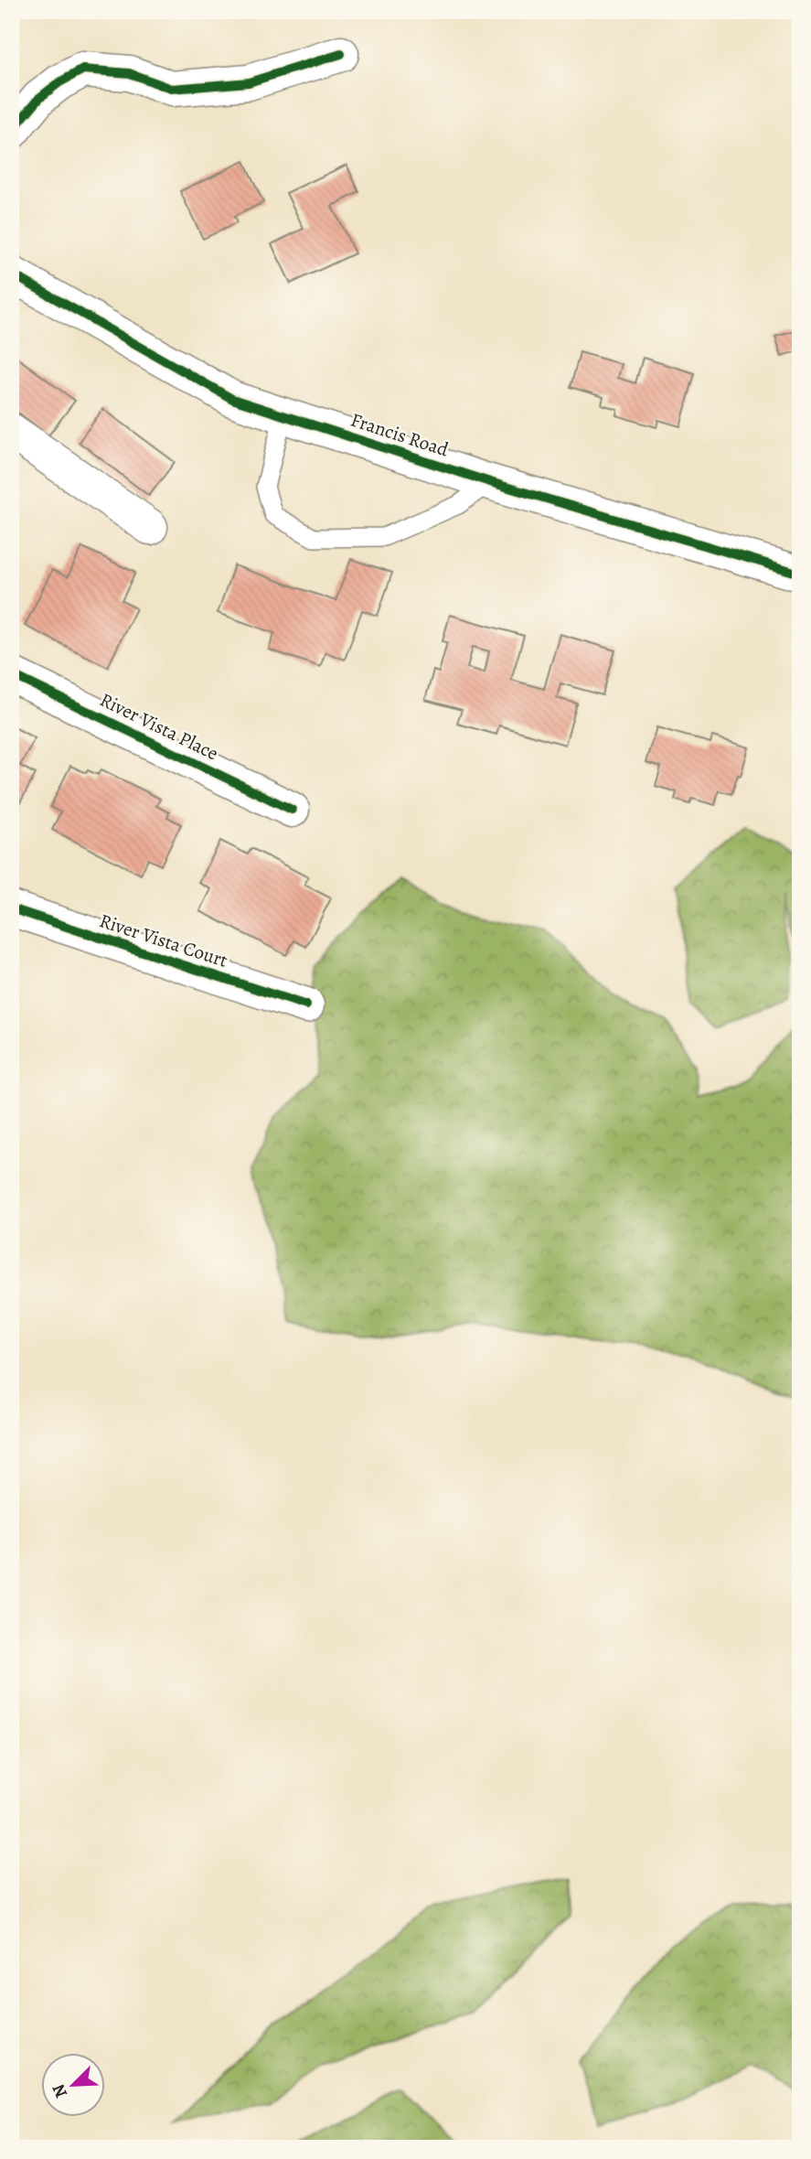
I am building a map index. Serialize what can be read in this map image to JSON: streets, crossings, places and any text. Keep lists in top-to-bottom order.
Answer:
{
  "streets": {
    "street": ["Francis Road", "River Vista Place", "River Vista Court"]
  },
  "north": "bottom left"
}
